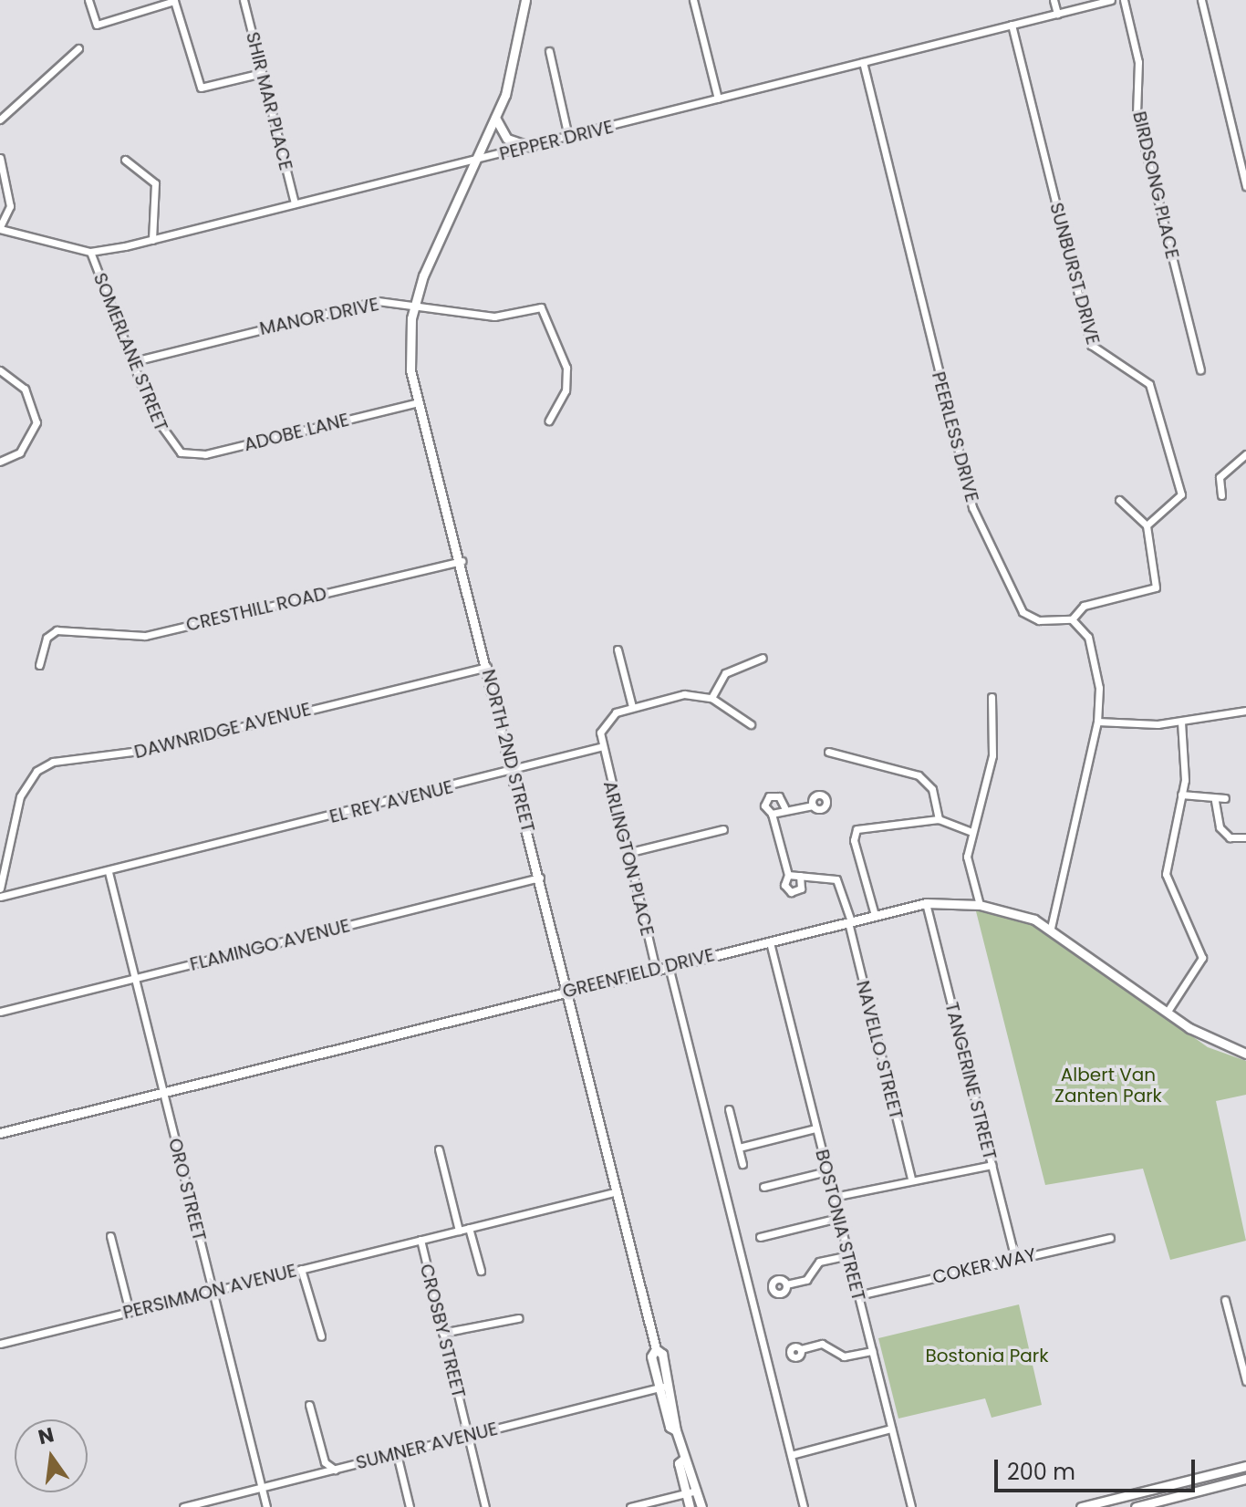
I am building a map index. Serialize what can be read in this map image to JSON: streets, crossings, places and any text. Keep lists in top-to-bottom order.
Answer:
{
  "streets": {
    "main road": ["NORTH 2ND STREET", "GREENFIELD DRIVE"],
    "street": [
      "SHIR MAR PLACE",
      "PEPPER DRIVE",
      "BIRDSONG PLACE",
      "SUNBURST DRIVE",
      "MANOR DRIVE",
      "SOMERLANE STREET",
      "ADOBE LANE",
      "PEERLESS DRIVE",
      "CRESTHILL ROAD",
      "DAWNRIDGE AVENUE",
      "EL REY AVENUE",
      "ARLINGTON PLACE",
      "FLAMINGO AVENUE",
      "NAVELLO STREET",
      "TANGERINE STREET",
      "ORO STREET",
      "BOSTONIA STREET",
      "COKER WAY",
      "PERSIMMON AVENUE",
      "CROSBY STREET",
      "SUMNER AVENUE"
    ]
  },
  "crossings": [
    ["SHIR MAR PLACE", "PEPPER DRIVE"],
    ["PEPPER DRIVE", "SUNBURST DRIVE"],
    ["PEPPER DRIVE", "SOMERLANE STREET"],
    ["PEPPER DRIVE", "PEERLESS DRIVE"],
    ["PEPPER DRIVE", "NORTH 2ND STREET"],
    ["MANOR DRIVE", "SOMERLANE STREET"],
    ["MANOR DRIVE", "NORTH 2ND STREET"],
    ["SOMERLANE STREET", "ADOBE LANE"],
    ["ADOBE LANE", "NORTH 2ND STREET"],
    ["CRESTHILL ROAD", "NORTH 2ND STREET"],
    ["DAWNRIDGE AVENUE", "NORTH 2ND STREET"],
    ["NORTH 2ND STREET", "EL REY AVENUE"],
    ["NORTH 2ND STREET", "FLAMINGO AVENUE"],
    ["NORTH 2ND STREET", "GREENFIELD DRIVE"],
    ["NORTH 2ND STREET", "SUMNER AVENUE"],
    ["EL REY AVENUE", "ARLINGTON PLACE"],
    ["EL REY AVENUE", "ORO STREET"],
    ["ARLINGTON PLACE", "GREENFIELD DRIVE"],
    ["FLAMINGO AVENUE", "ORO STREET"],
    ["GREENFIELD DRIVE", "NAVELLO STREET"],
    ["GREENFIELD DRIVE", "TANGERINE STREET"],
    ["GREENFIELD DRIVE", "ORO STREET"],
    ["GREENFIELD DRIVE", "BOSTONIA STREET"],
    ["TANGERINE STREET", "COKER WAY"],
    ["ORO STREET", "PERSIMMON AVENUE"],
    ["ORO STREET", "SUMNER AVENUE"],
    ["BOSTONIA STREET", "COKER WAY"],
    ["PERSIMMON AVENUE", "CROSBY STREET"],
    ["CROSBY STREET", "SUMNER AVENUE"]
  ],
  "parks": ["Albert Van Zanten Park", "Bostonia Park"],
  "scale_bar": "200 m",
  "north": "top"
}
